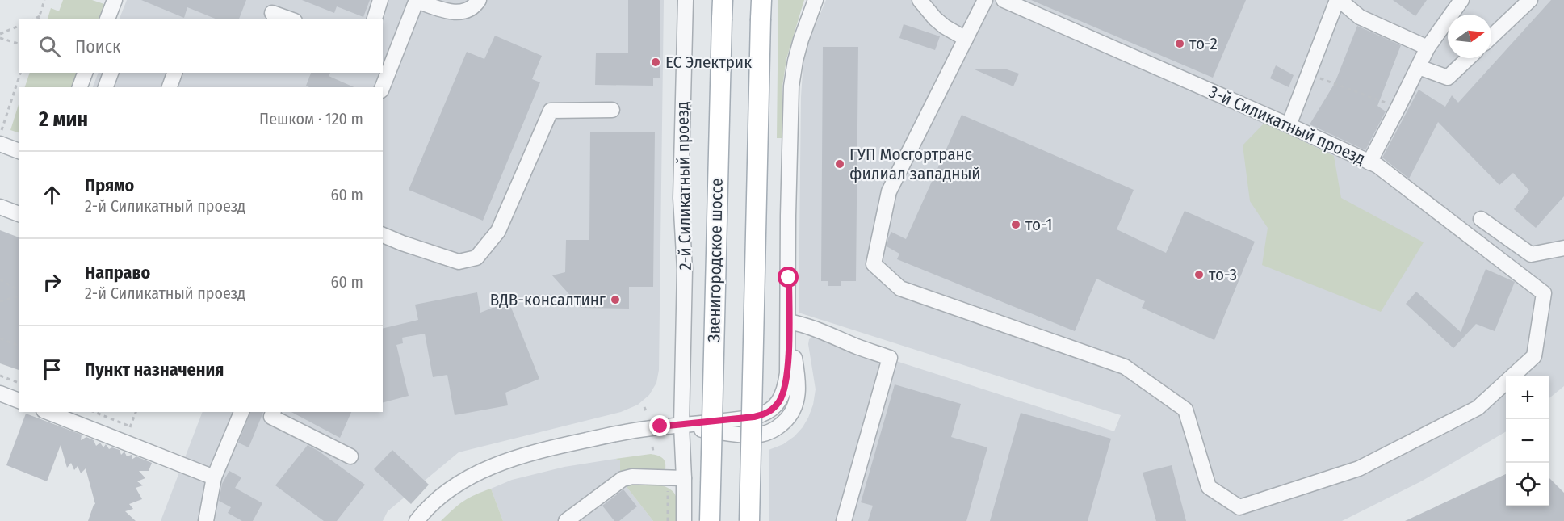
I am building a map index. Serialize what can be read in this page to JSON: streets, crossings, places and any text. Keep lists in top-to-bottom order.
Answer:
{
  "streets": {
    "main road": ["Звенигородское шоссе"],
    "street": ["3-й Силикатный проезд", "2-й Силикатный проезд"]
  },
  "places": [
    "то-2",
    "ЕС Электрик",
    "ГУП Мосгортранс филиал западный",
    "то-1",
    "то-3",
    "ВДВ-консалтинг"
  ],
  "north": "right",
  "page": {
    "search": "Поиск",
    "heading": ["2 мин", "Пешком · 120 m"],
    "list": [
      ["Прямо", "2-й Силикатный проезд", "60 m"],
      ["Направо", "2-й Силикатный проезд", "60 m"],
      "Пункт назначения"
    ],
    "map_buttons": ["+", "−"]
  }
}
